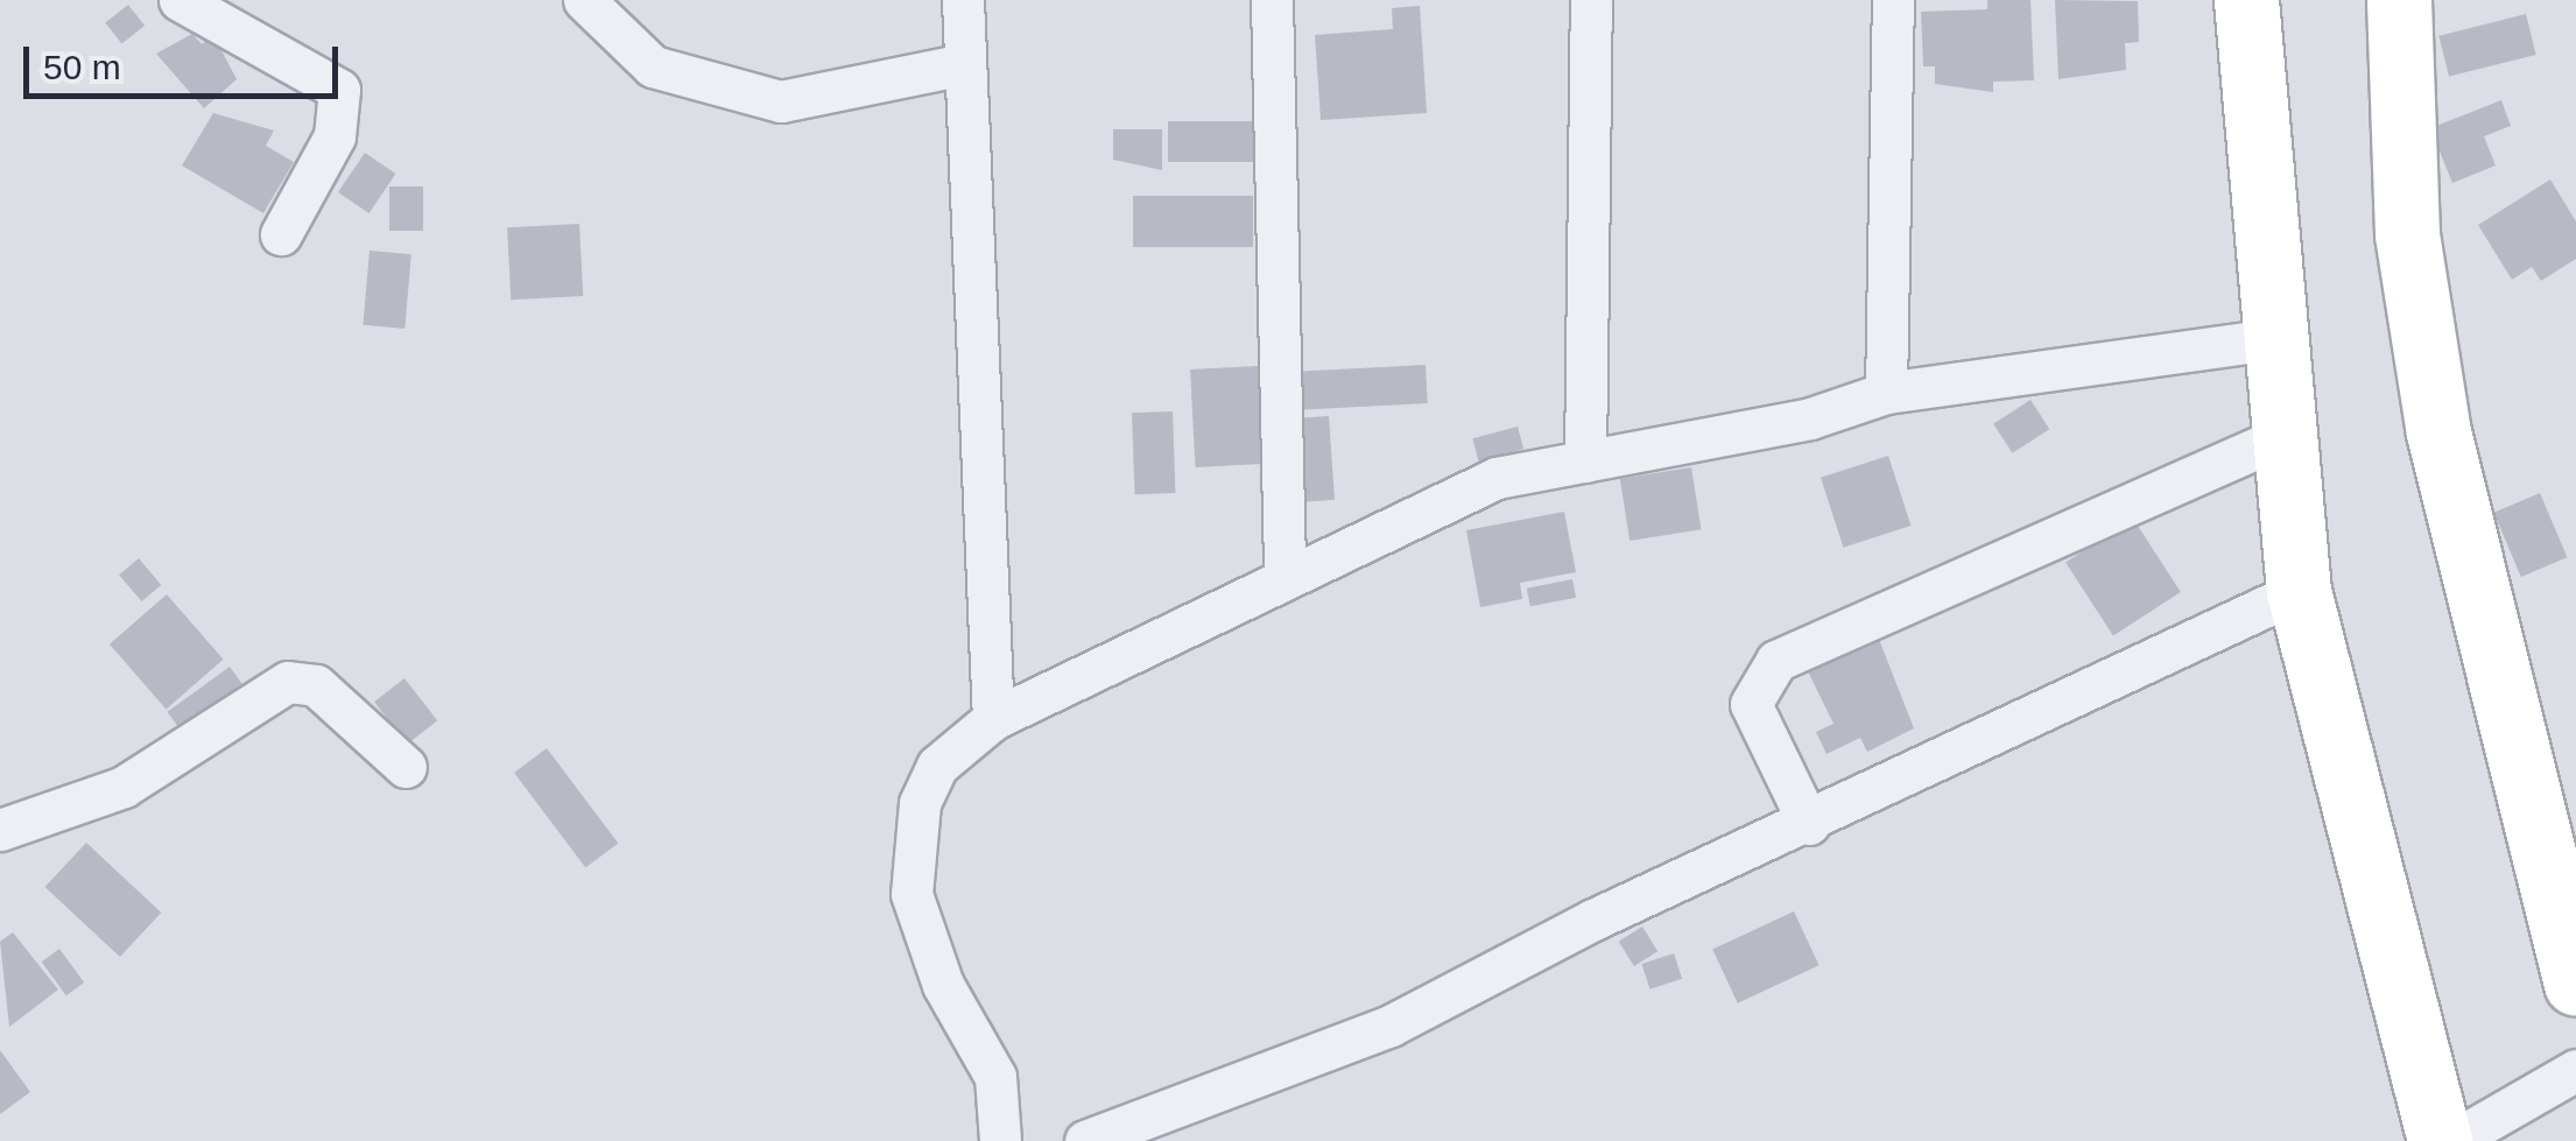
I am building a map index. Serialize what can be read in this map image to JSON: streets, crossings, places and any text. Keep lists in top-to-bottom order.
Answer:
{
  "scale_bar": "50 m"
}
